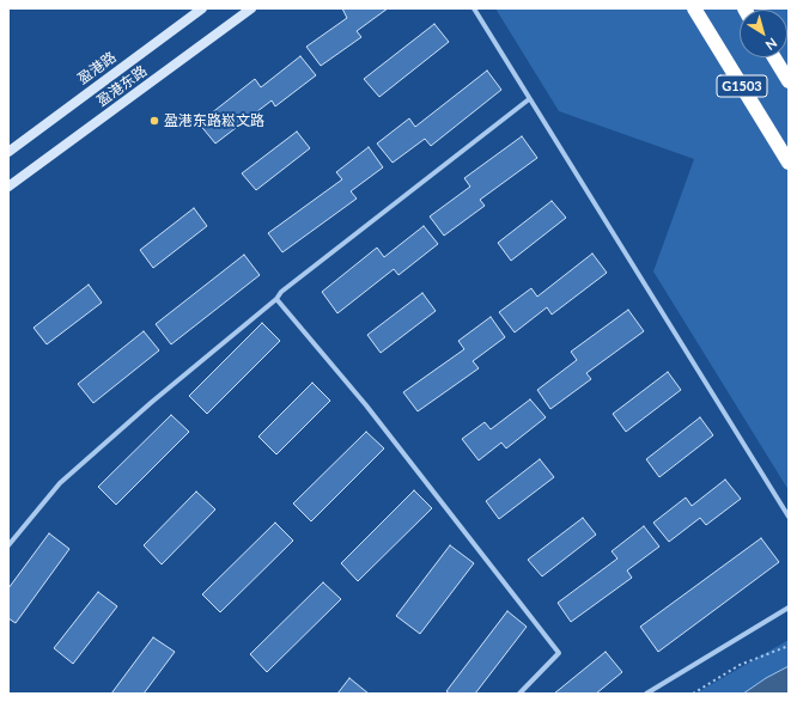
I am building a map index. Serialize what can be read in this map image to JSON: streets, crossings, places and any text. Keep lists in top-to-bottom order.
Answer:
{
  "streets": {
    "highway": ["G1503"],
    "main road": ["盈港路", "盈港东路"]
  },
  "places": ["盈港东路崧文路"],
  "north": "bottom right"
}
